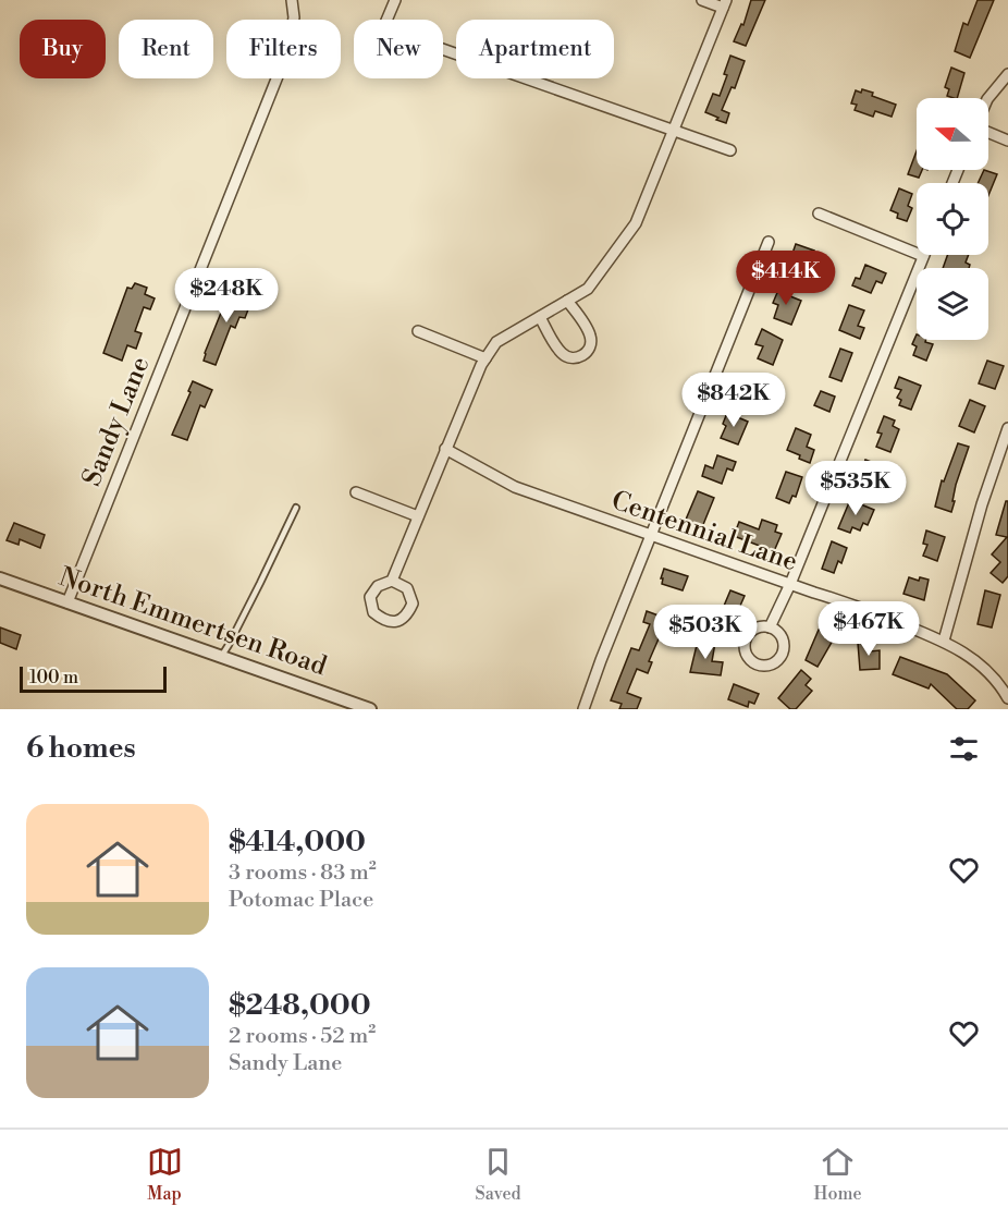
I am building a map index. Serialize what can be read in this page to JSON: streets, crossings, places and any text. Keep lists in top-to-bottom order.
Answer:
{
  "streets": {
    "street": ["Sandy Lane", "Centennial Lane", "North Emmertsen Road"]
  },
  "crossings": [
    ["Sandy Lane", "North Emmertsen Road"]
  ],
  "scale_bar": "100 m",
  "north": "left",
  "page": {
    "chip": [
      "Buy",
      "Rent",
      "Filters",
      "New",
      "Apartment"
    ],
    "price": [
      "$414K",
      "$248K",
      "$842K",
      "$535K",
      "$467K",
      "$503K"
    ],
    "scale": "100 m",
    "heading": "6 homes",
    "list": [
      {
        "name": "$414,000",
        "note": "3 rooms · 83 m² · Potomac Place"
      },
      {
        "name": "$248,000",
        "note": "2 rooms · 52 m² · Sandy Lane"
      }
    ],
    "tabs": ["Map", "Saved", "Home"]
  }
}
